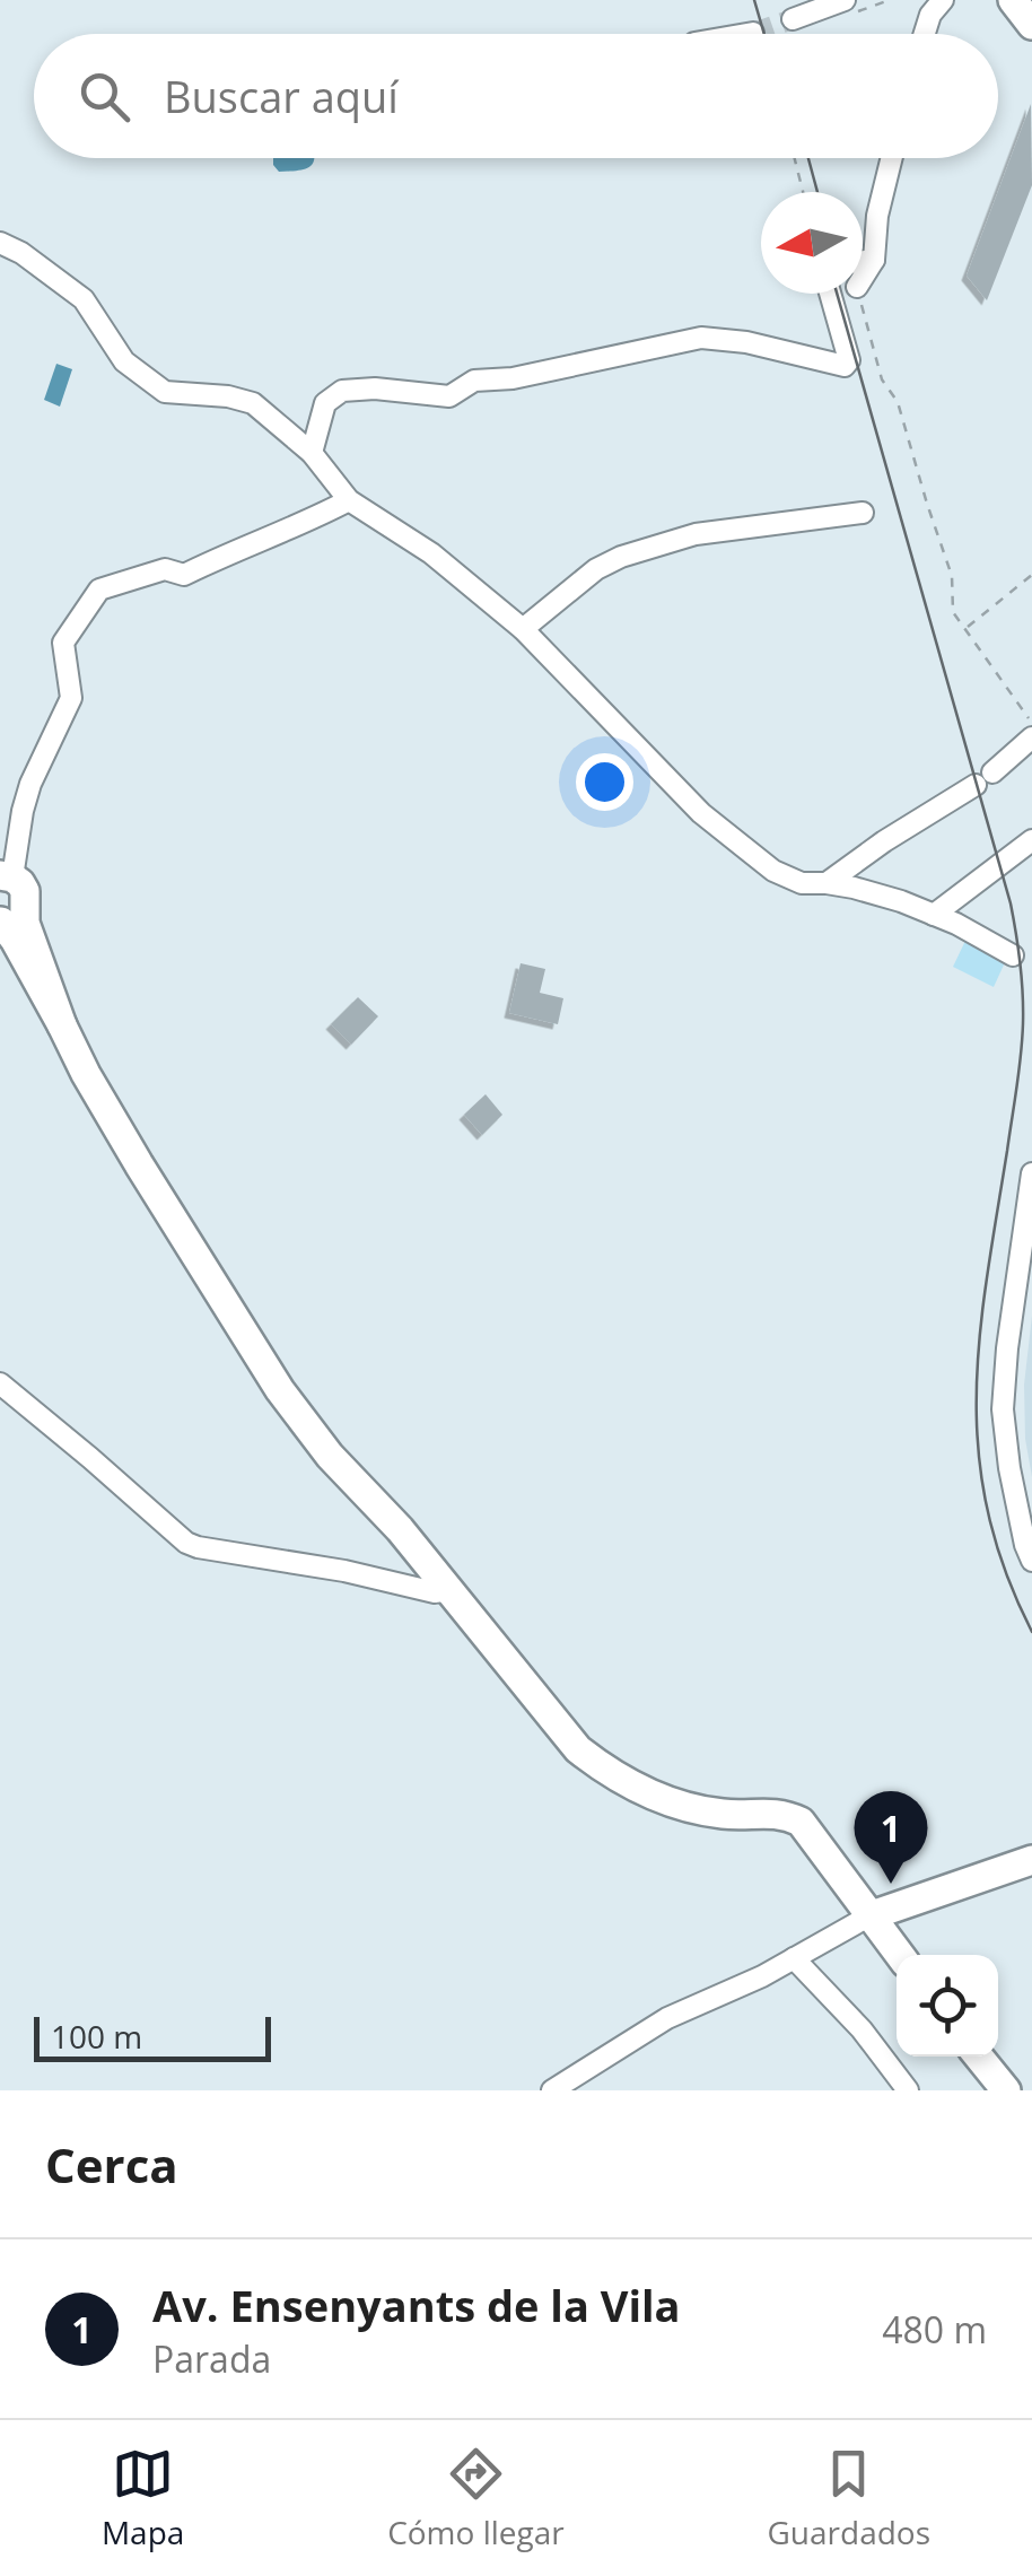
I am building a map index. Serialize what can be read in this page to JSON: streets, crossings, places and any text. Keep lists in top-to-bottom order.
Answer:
{
  "scale_bar": "100 m",
  "north": "left",
  "page": {
    "search": "Buscar aquí",
    "pins": "1",
    "scale": "100 m",
    "heading": "Cerca",
    "list": [
      {
        "mark": "1",
        "name": "Av. Ensenyants de la Vila",
        "note": "Parada",
        "value": "480 m"
      }
    ],
    "nav": ["Mapa", "Cómo llegar", "Guardados"]
  }
}
